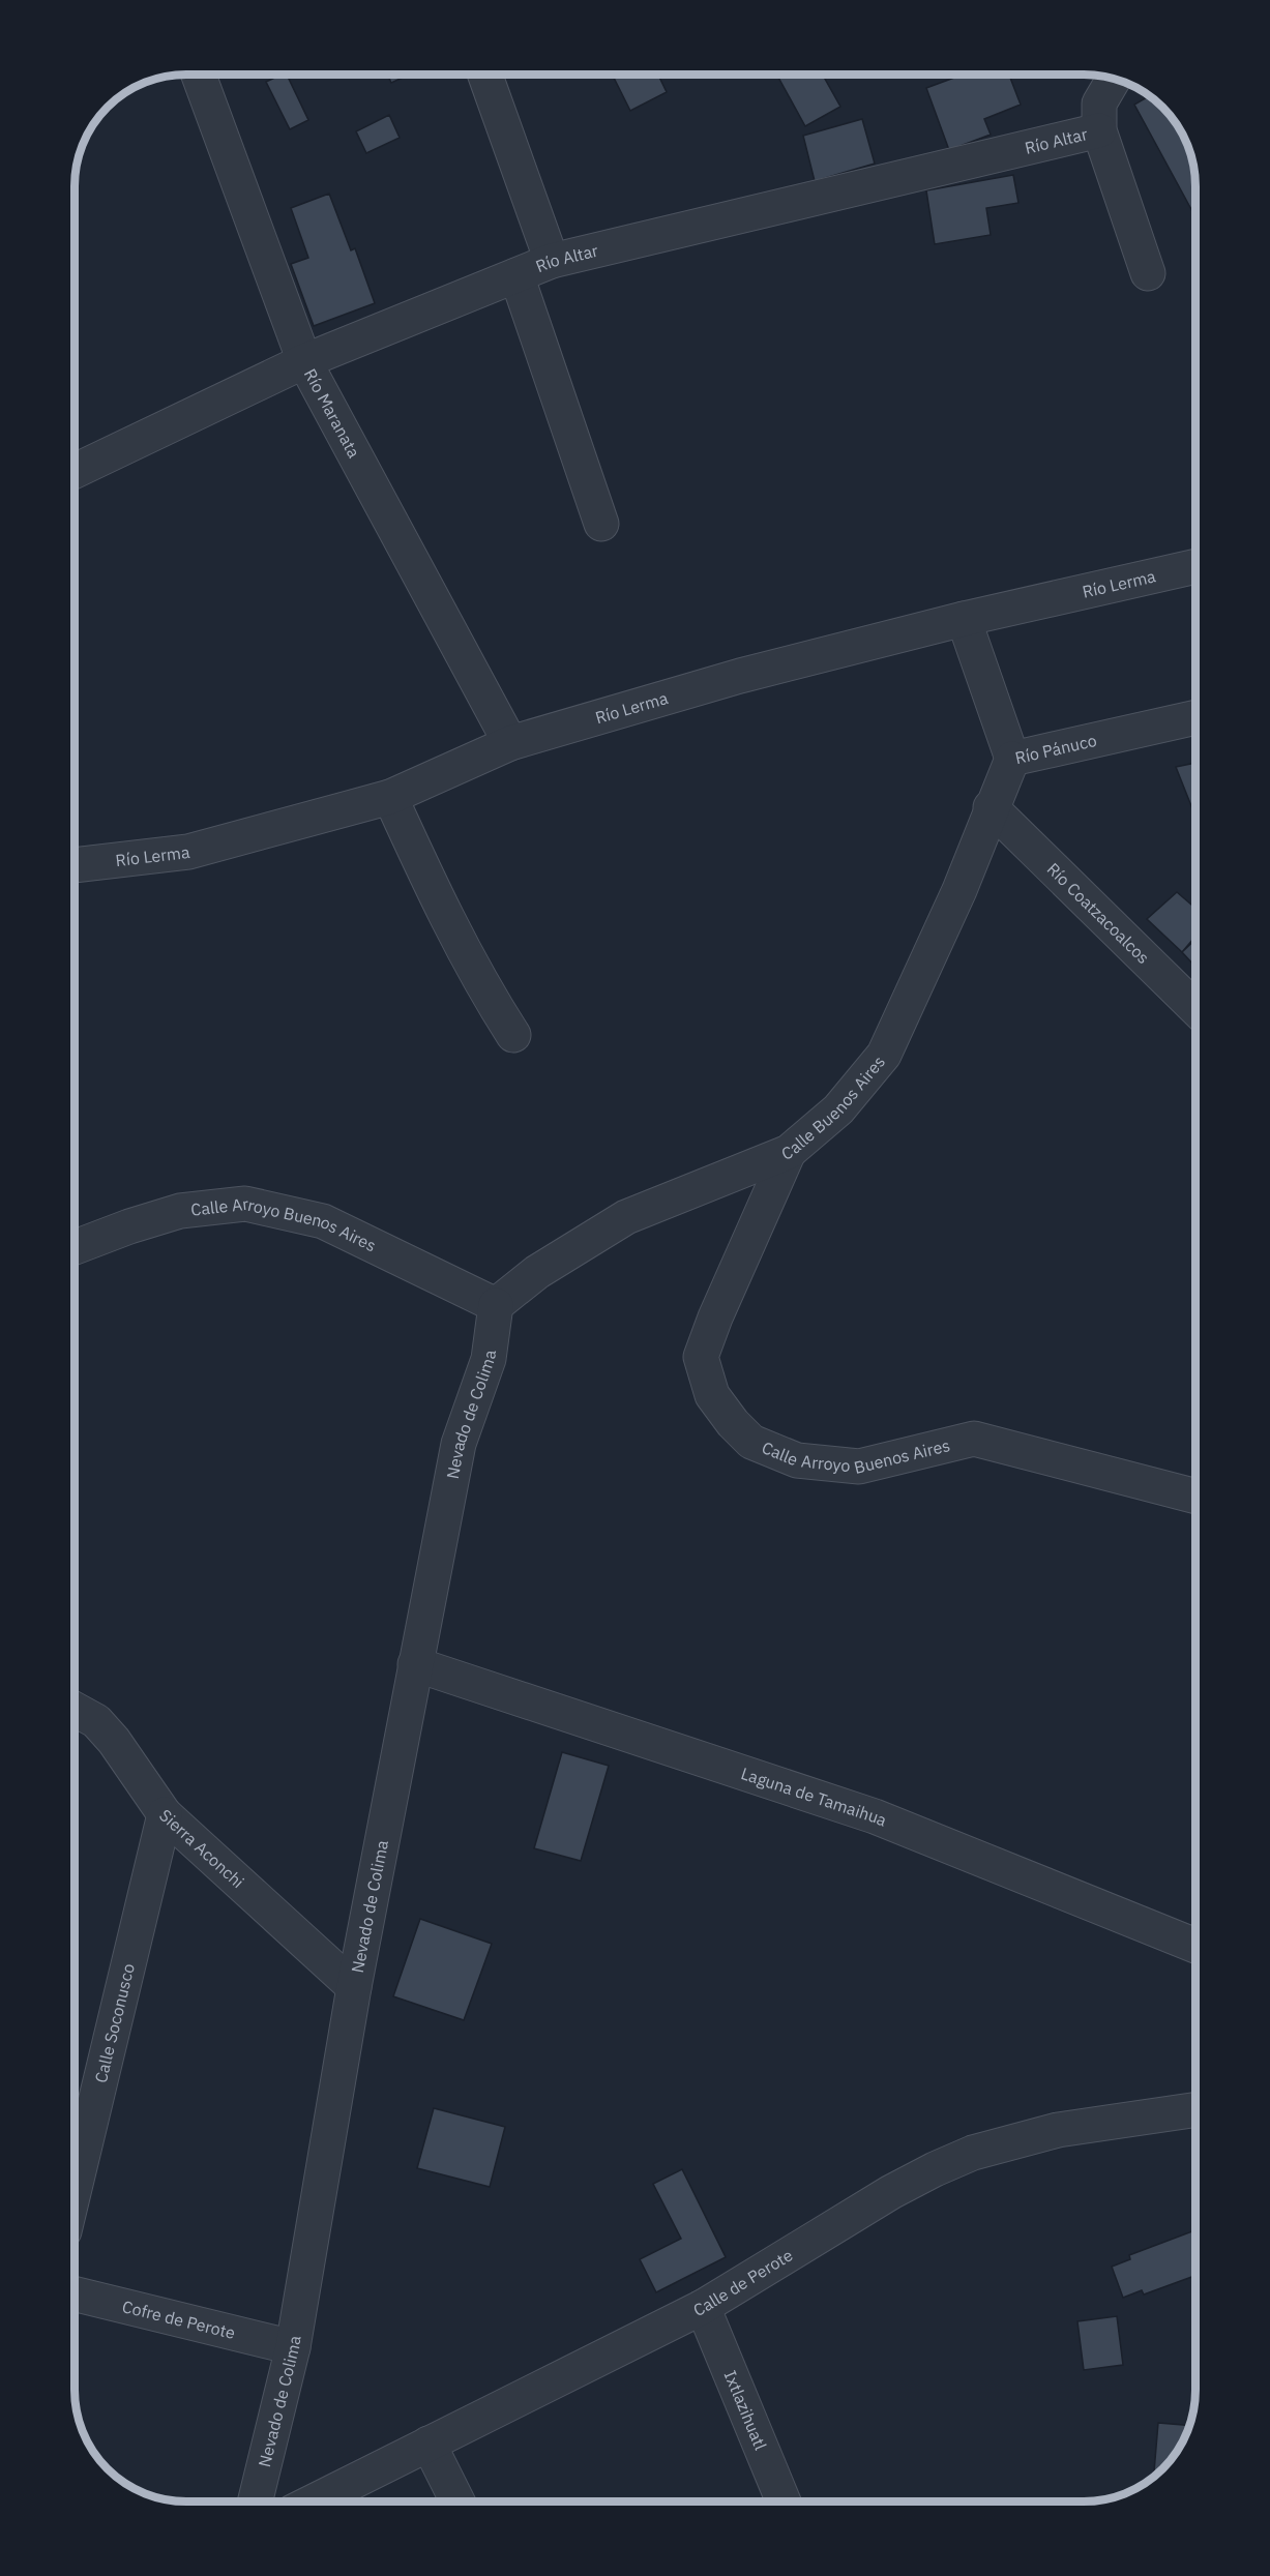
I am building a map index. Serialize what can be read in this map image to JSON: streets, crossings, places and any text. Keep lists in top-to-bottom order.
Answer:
{
  "streets": {
    "street": [
      "Río Altar",
      "Río Maranata",
      "Río Lerma",
      "Río Pánuco",
      "Río Coatzacoalcos",
      "Calle Buenos Aires",
      "Calle Arroyo Buenos Aires",
      "Nevado de Colima",
      "Laguna de Tamaihua",
      "Sierra Aconchi",
      "Calle Soconusco",
      "Calle de Perote",
      "Cofre de Perote",
      "Ixtlazihuatl"
    ]
  },
  "crossings": [
    ["Río Altar", "Río Maranata"],
    ["Río Maranata", "Río Lerma"],
    ["Río Lerma", "Río Pánuco"],
    ["Río Pánuco", "Calle Buenos Aires"],
    ["Río Coatzacoalcos", "Calle Buenos Aires"],
    ["Calle Buenos Aires", "Calle Arroyo Buenos Aires"],
    ["Calle Buenos Aires", "Nevado de Colima"],
    ["Calle Arroyo Buenos Aires", "Nevado de Colima"],
    ["Nevado de Colima", "Laguna de Tamaihua"],
    ["Nevado de Colima", "Sierra Aconchi"],
    ["Nevado de Colima", "Cofre de Perote"],
    ["Sierra Aconchi", "Calle Soconusco"],
    ["Calle de Perote", "Ixtlazihuatl"]
  ]
}
